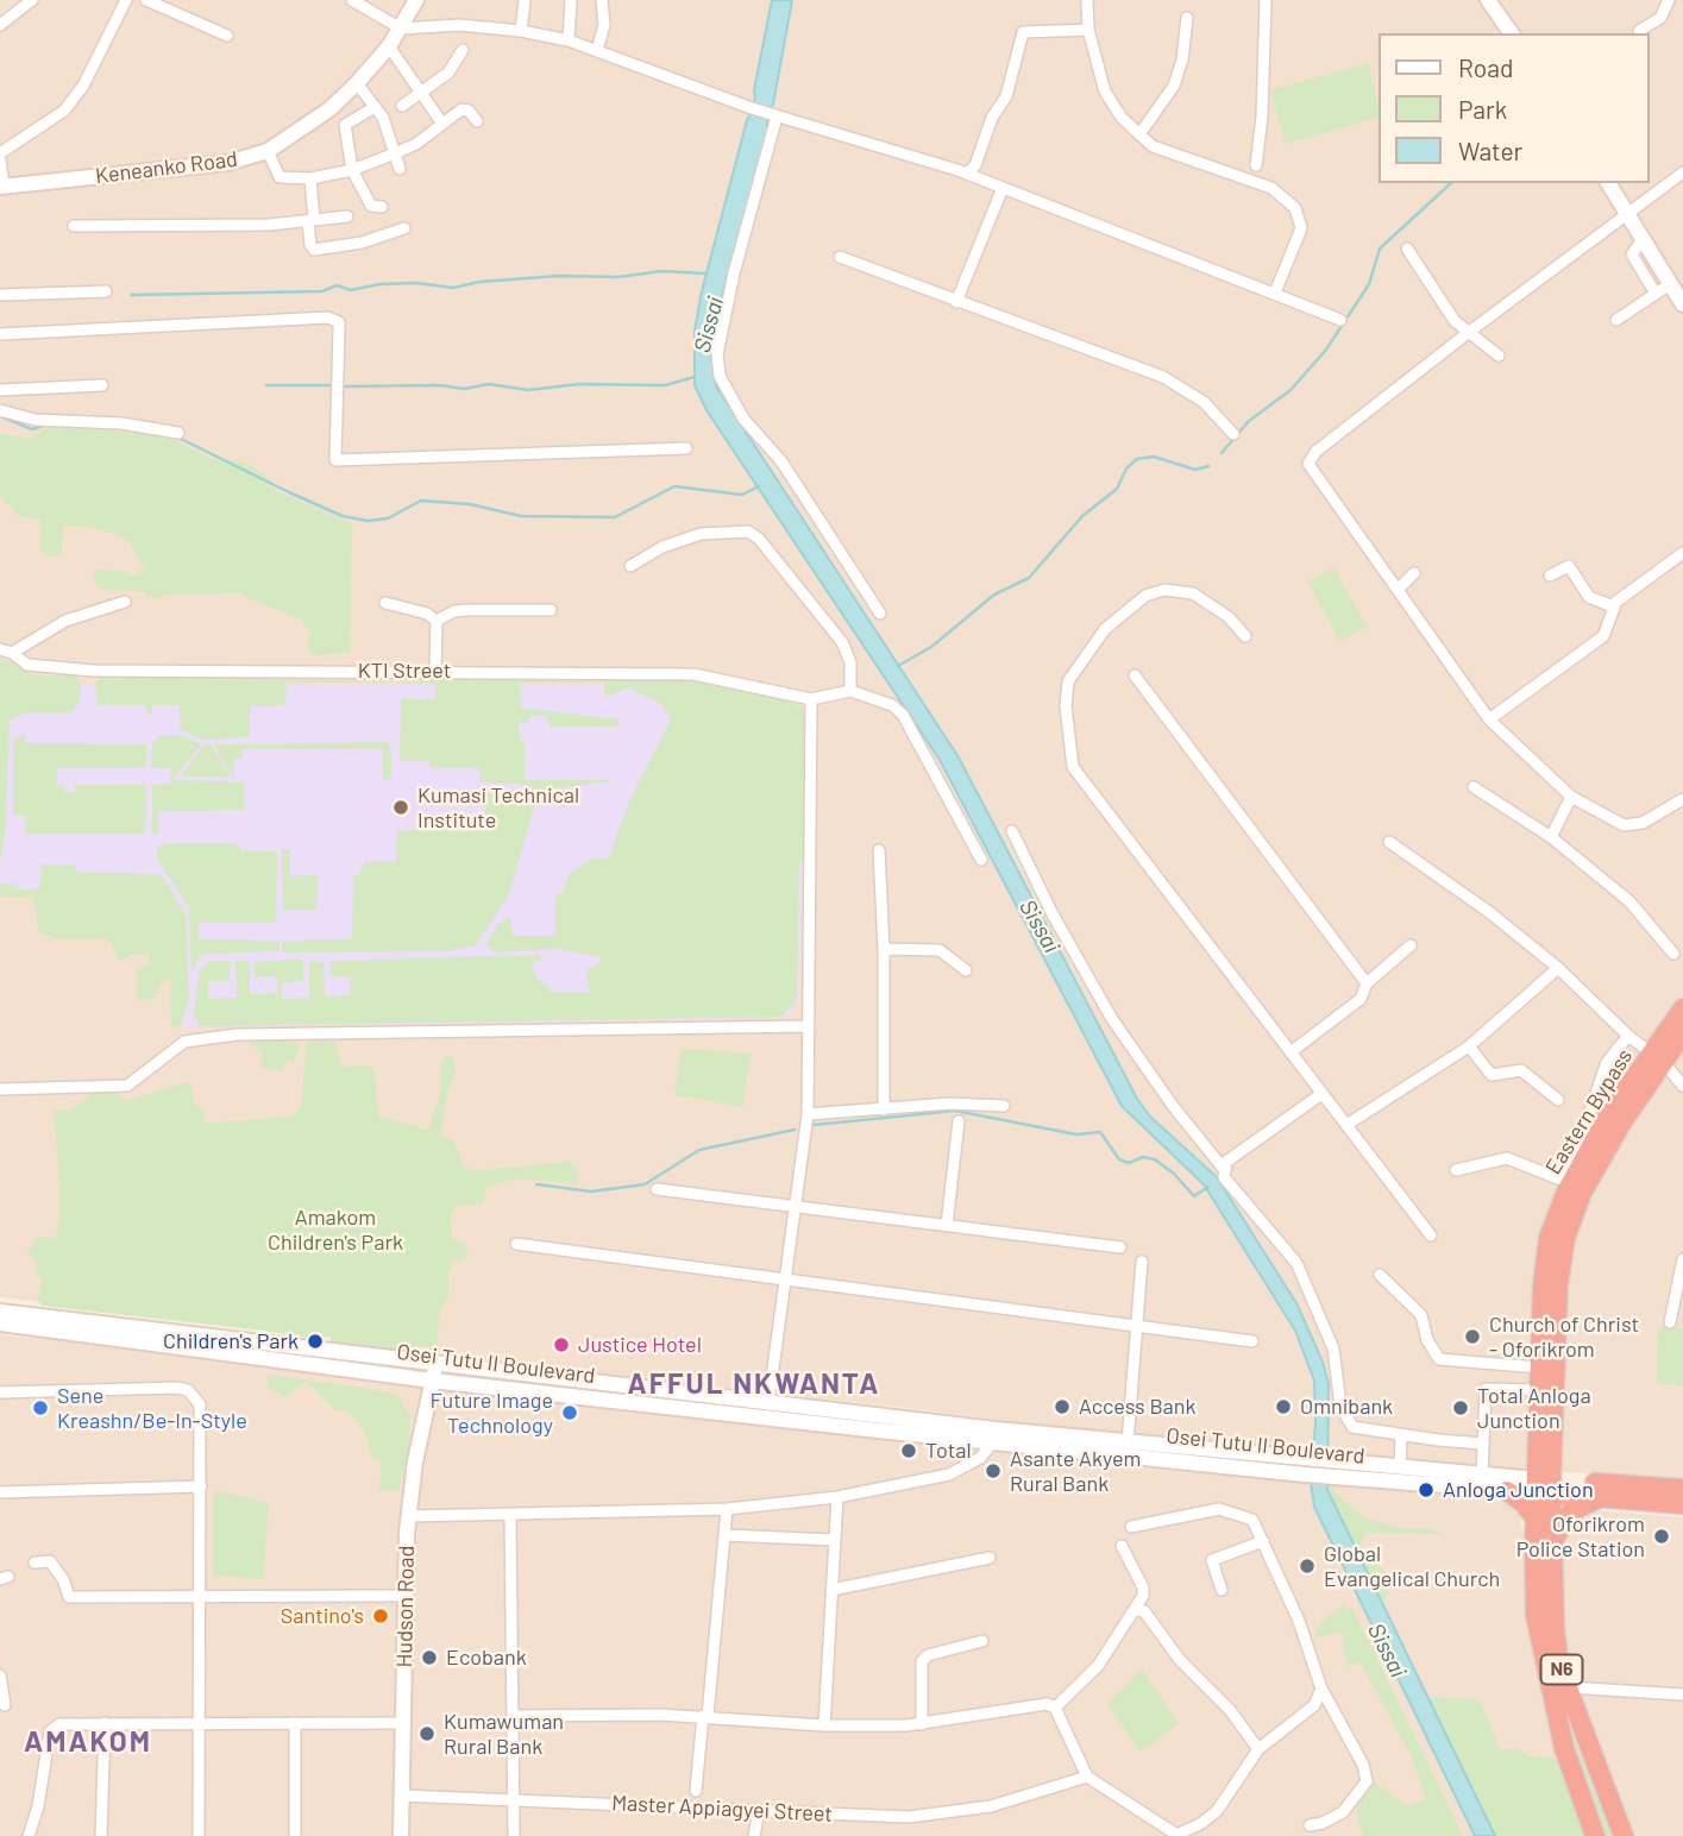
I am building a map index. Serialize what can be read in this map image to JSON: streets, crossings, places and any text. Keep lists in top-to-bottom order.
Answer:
{
  "streets": {
    "highway": ["Eastern Bypass", "Osei Tutu II Boulevard", "N6"],
    "main road": ["Keneanko Road", "Hudson Road"],
    "street": ["KTI Street", "Master Appiagyei Street"]
  },
  "crossings": [
    ["Eastern Bypass", "Osei Tutu II Boulevard"],
    ["Osei Tutu II Boulevard", "Hudson Road"],
    ["Hudson Road", "Master Appiagyei Street"]
  ],
  "districts": ["AFFUL NKWANTA", "AMAKOM"],
  "water": ["Sissai"],
  "parks": ["Amakom Children's Park"],
  "places": [
    "Kumasi Technical Institute",
    "Church of Christ - Oforikrom",
    "Children's Park",
    "Justice Hotel",
    "Access Bank",
    "Omnibank",
    "Sene Kreashn/Be-In-Style",
    "Total Anloga Junction",
    "Future Image Technology",
    "Total",
    "Asante Akyem Rural Bank",
    "Anloga Junction",
    "Oforikrom Police Station",
    "Global Evangelical Church",
    "Santino's",
    "Ecobank",
    "Kumawuman Rural Bank"
  ],
  "legend": ["Road", "Park", "Water"]
}
